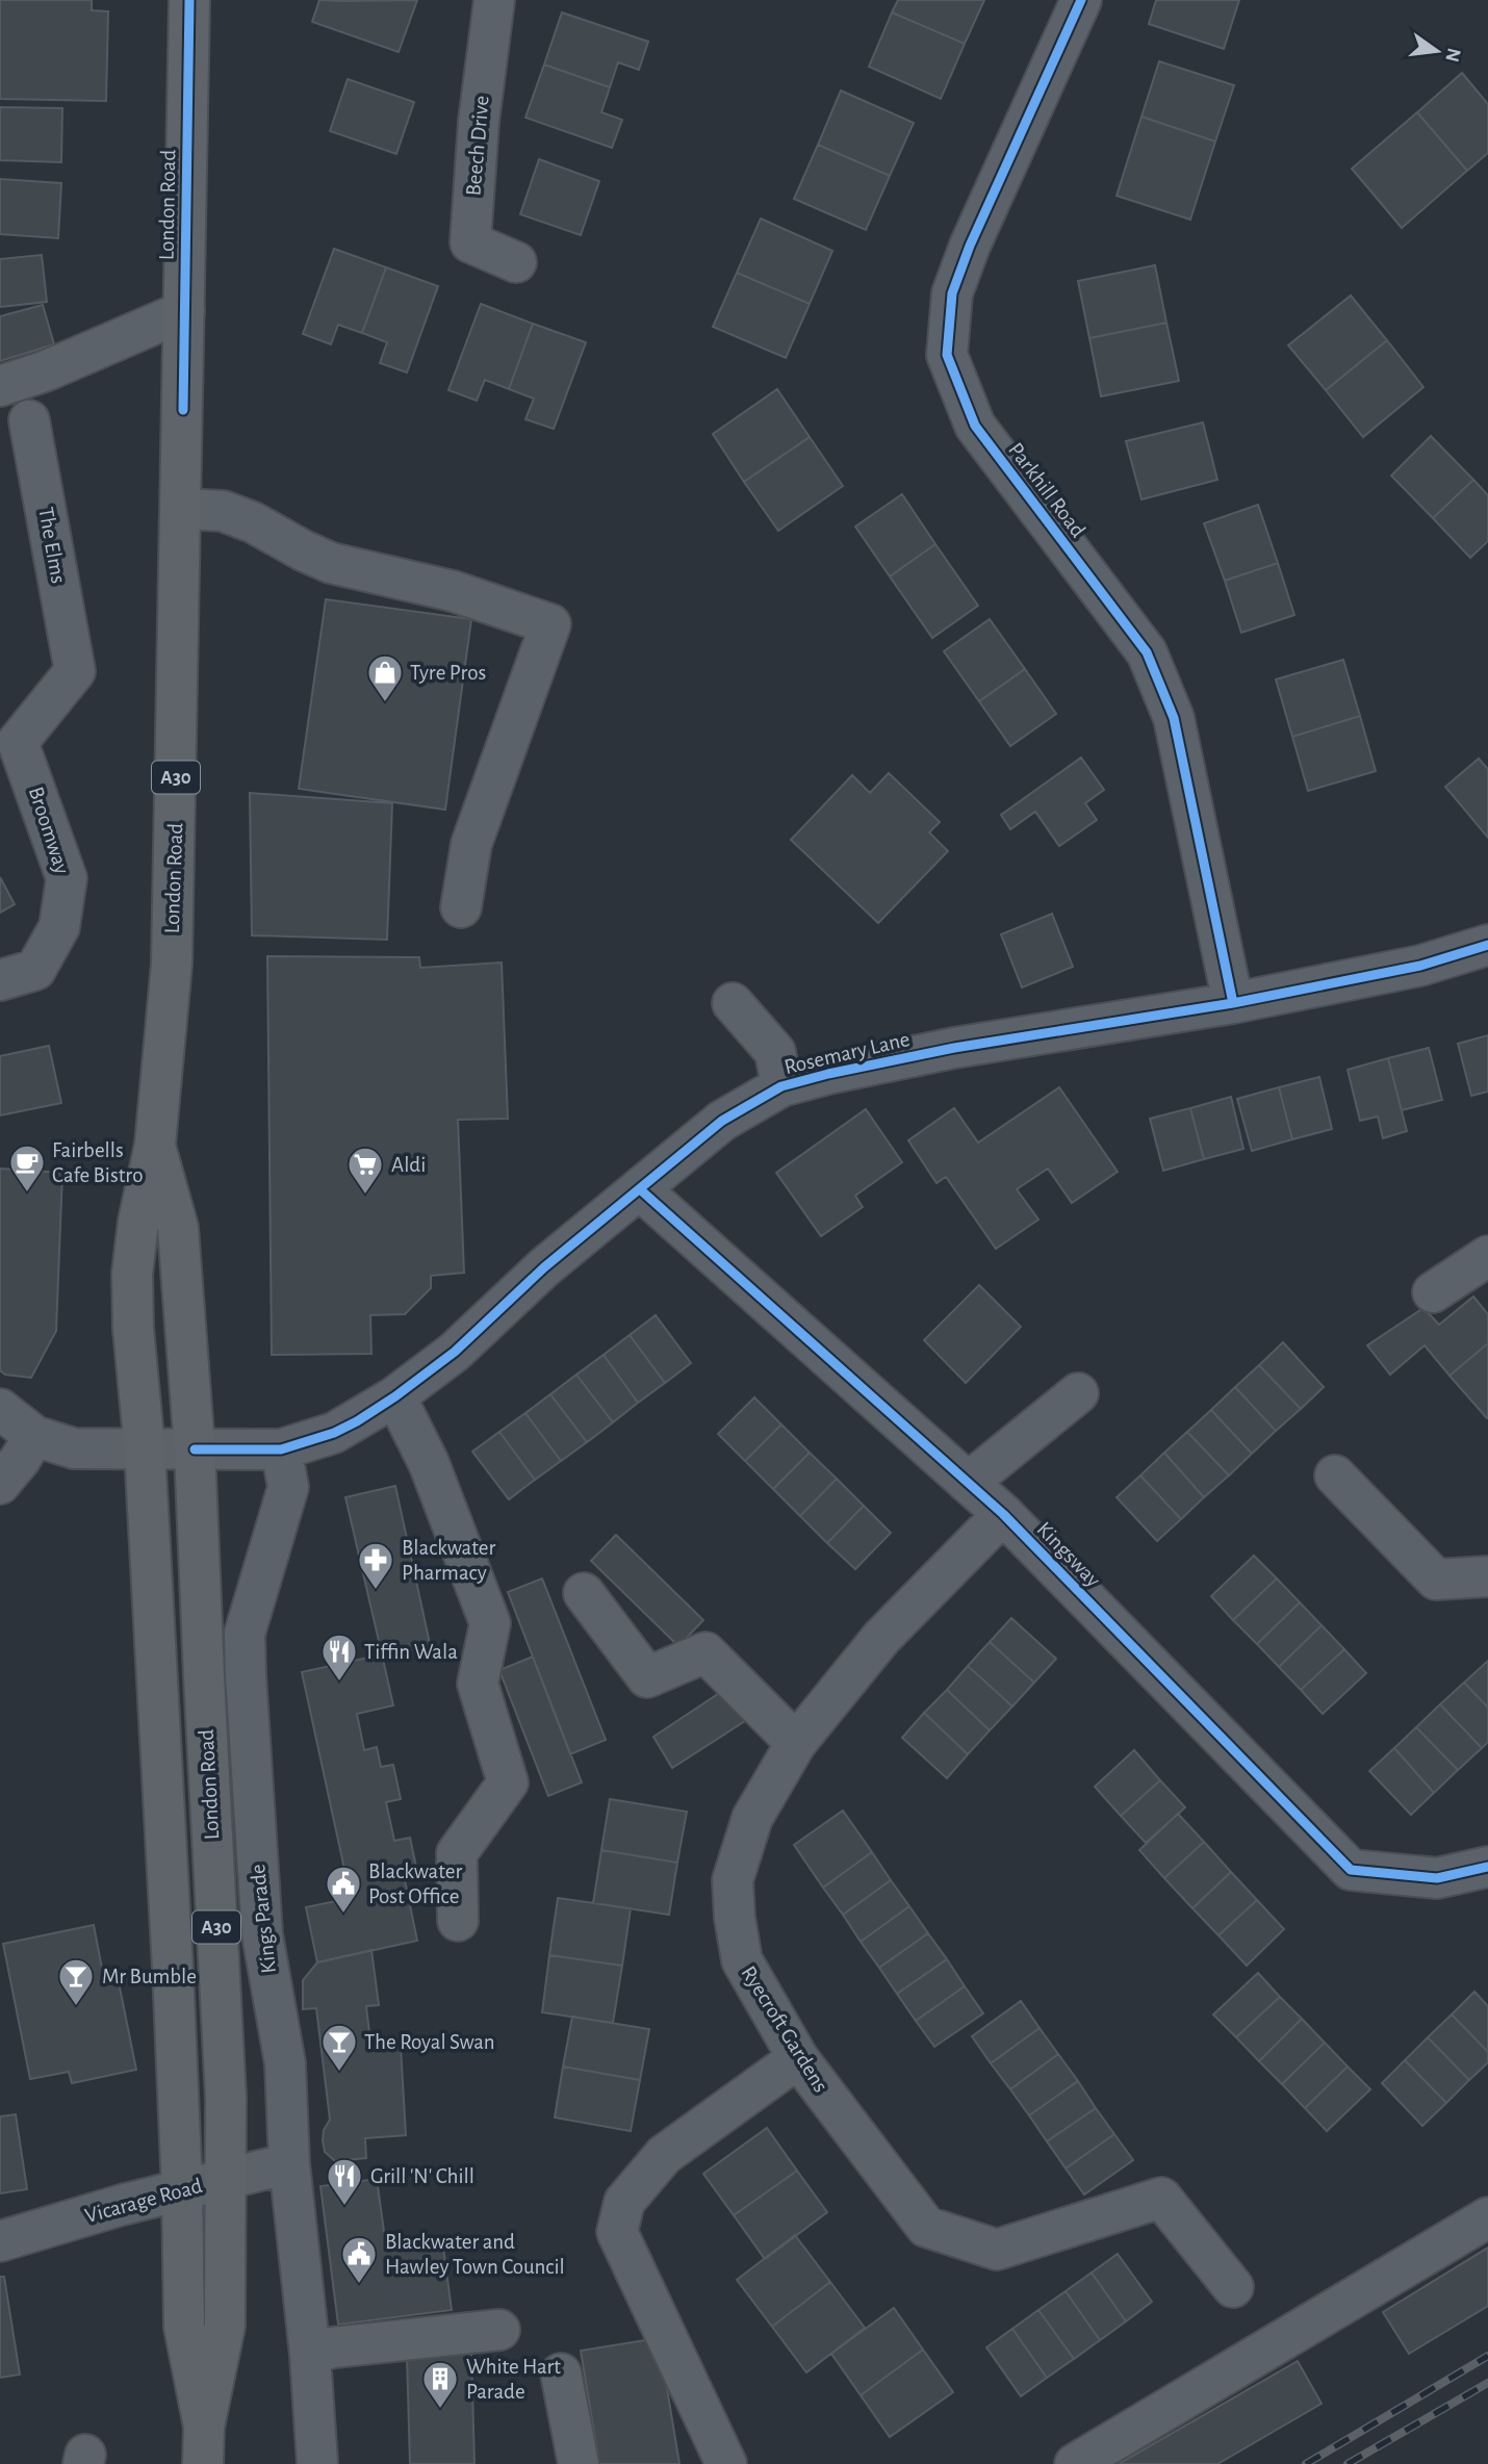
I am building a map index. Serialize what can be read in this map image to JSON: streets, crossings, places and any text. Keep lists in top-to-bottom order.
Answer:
{
  "streets": {
    "main road": ["London Road", "A30"],
    "street": [
      "Beech Drive",
      "Parkhill Road",
      "The Elms",
      "Broomway",
      "Rosemary Lane",
      "Kingsway",
      "Kings Parade",
      "Ryecroft Gardens",
      "Vicarage Road"
    ]
  },
  "crossings": [
    ["London Road", "Rosemary Lane"],
    ["London Road", "Vicarage Road"],
    ["Parkhill Road", "Rosemary Lane"],
    ["The Elms", "Broomway"],
    ["Rosemary Lane", "Kingsway"],
    ["Rosemary Lane", "Kings Parade"],
    ["Kingsway", "Ryecroft Gardens"],
    ["Kings Parade", "Vicarage Road"]
  ],
  "places": {
    "shop": ["Tyre Pros"],
    "cafe": ["Fairbells Cafe Bistro"],
    "supermarket": ["Aldi"],
    "pharmacy": ["Blackwater Pharmacy"],
    "restaurant": ["Tiffin Wala", "Grill 'N' Chill"],
    "public building": ["Blackwater Post Office", "Blackwater and Hawley Town Council"],
    "bar": ["Mr Bumble", "The Royal Swan"],
    "building": ["White Hart Parade"]
  },
  "north": "right"
}
